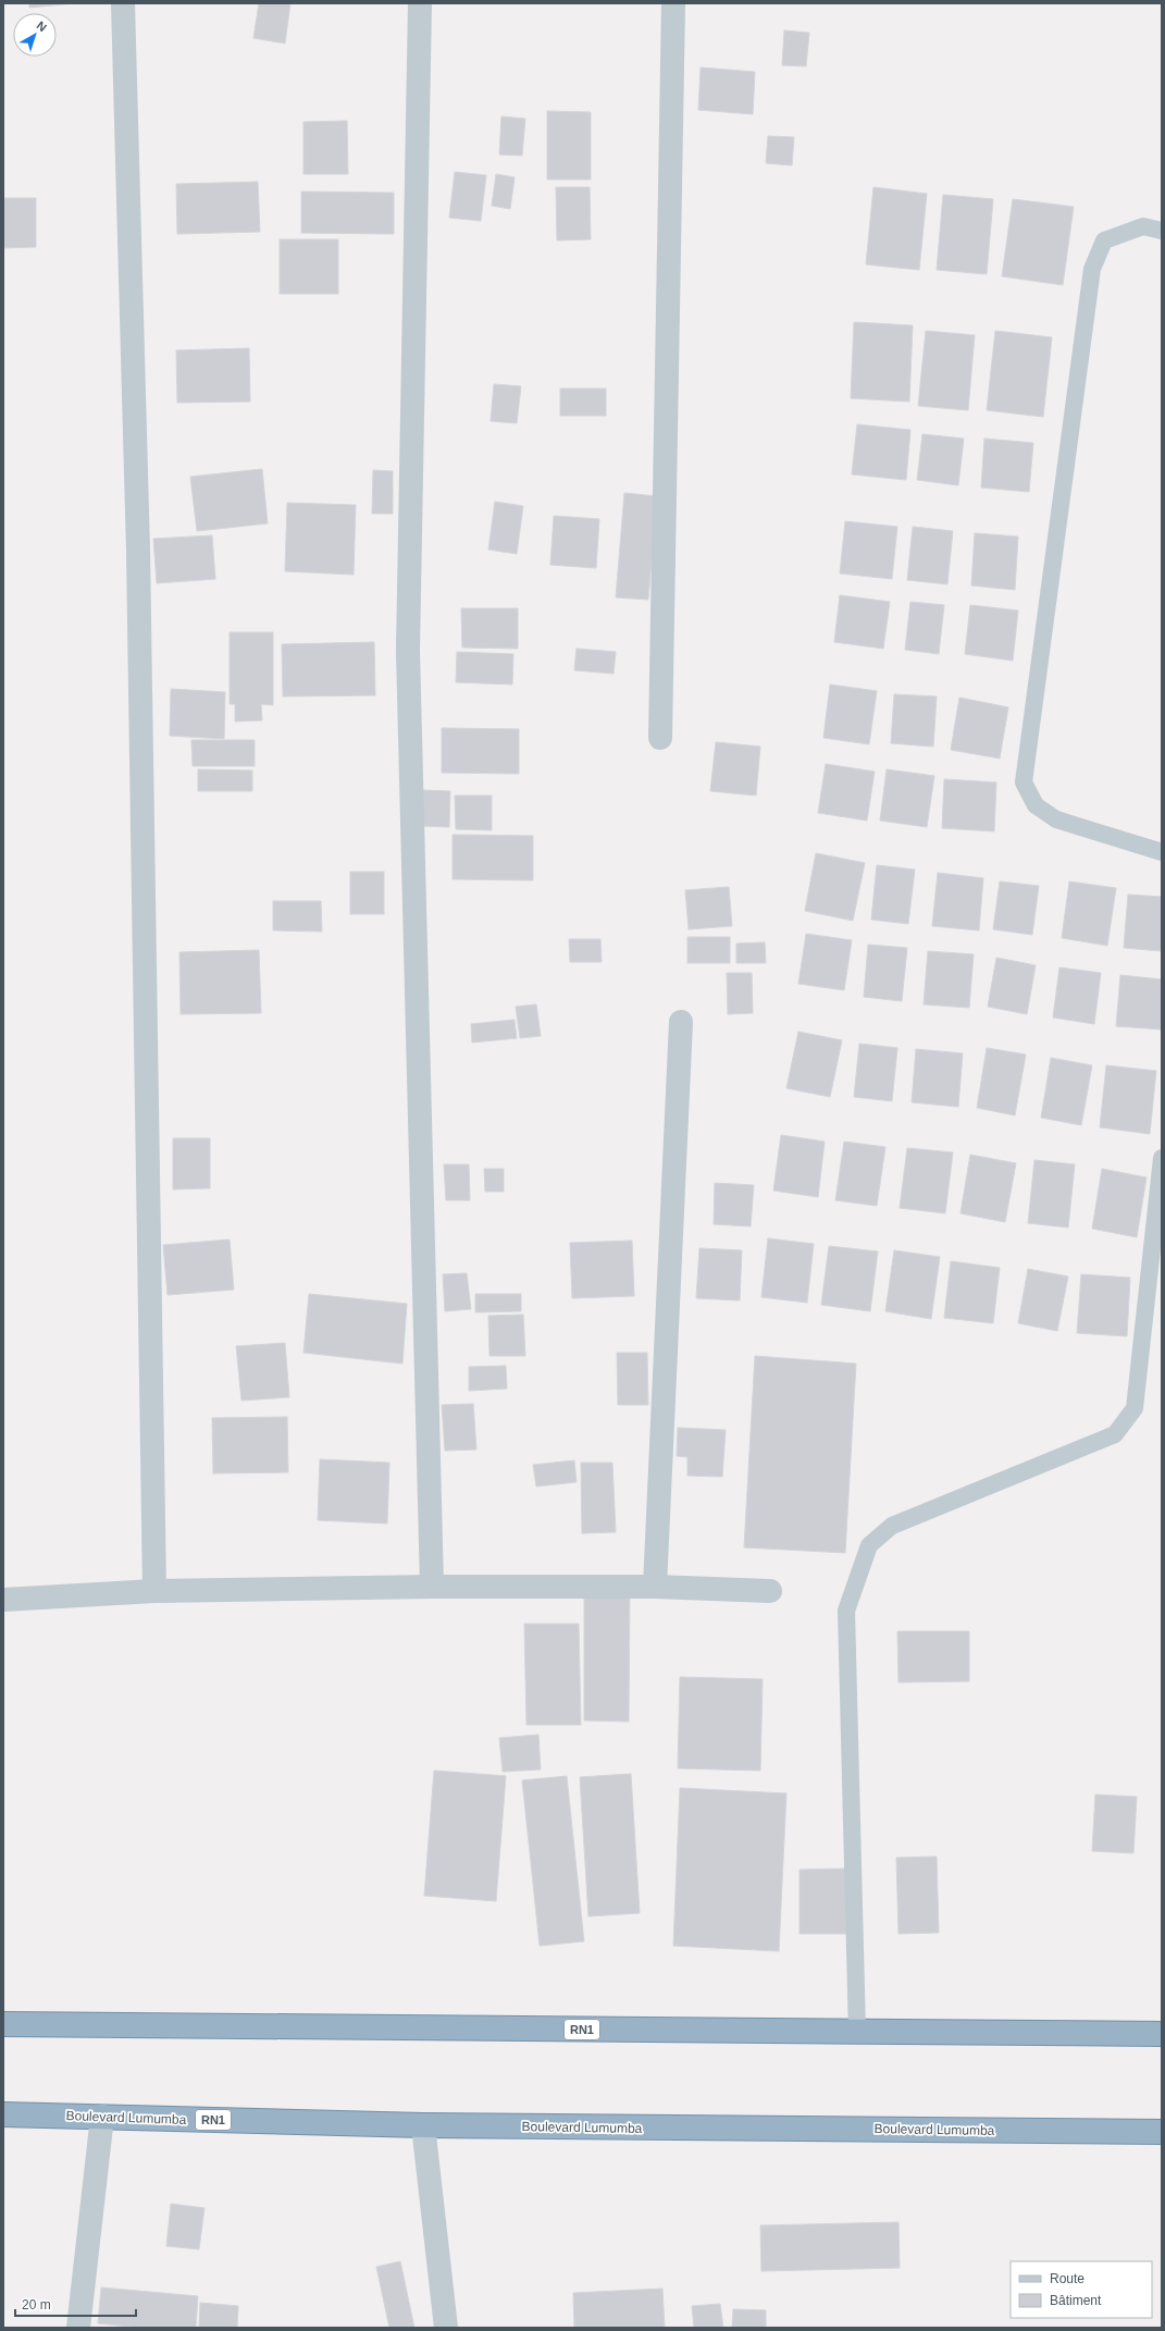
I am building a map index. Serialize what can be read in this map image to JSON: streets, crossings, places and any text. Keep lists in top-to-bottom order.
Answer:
{
  "streets": {
    "highway": ["RN1", "Boulevard Lumumba"]
  },
  "legend": ["Route", "Bâtiment"],
  "scale_bar": "20 m",
  "north": "top right"
}
